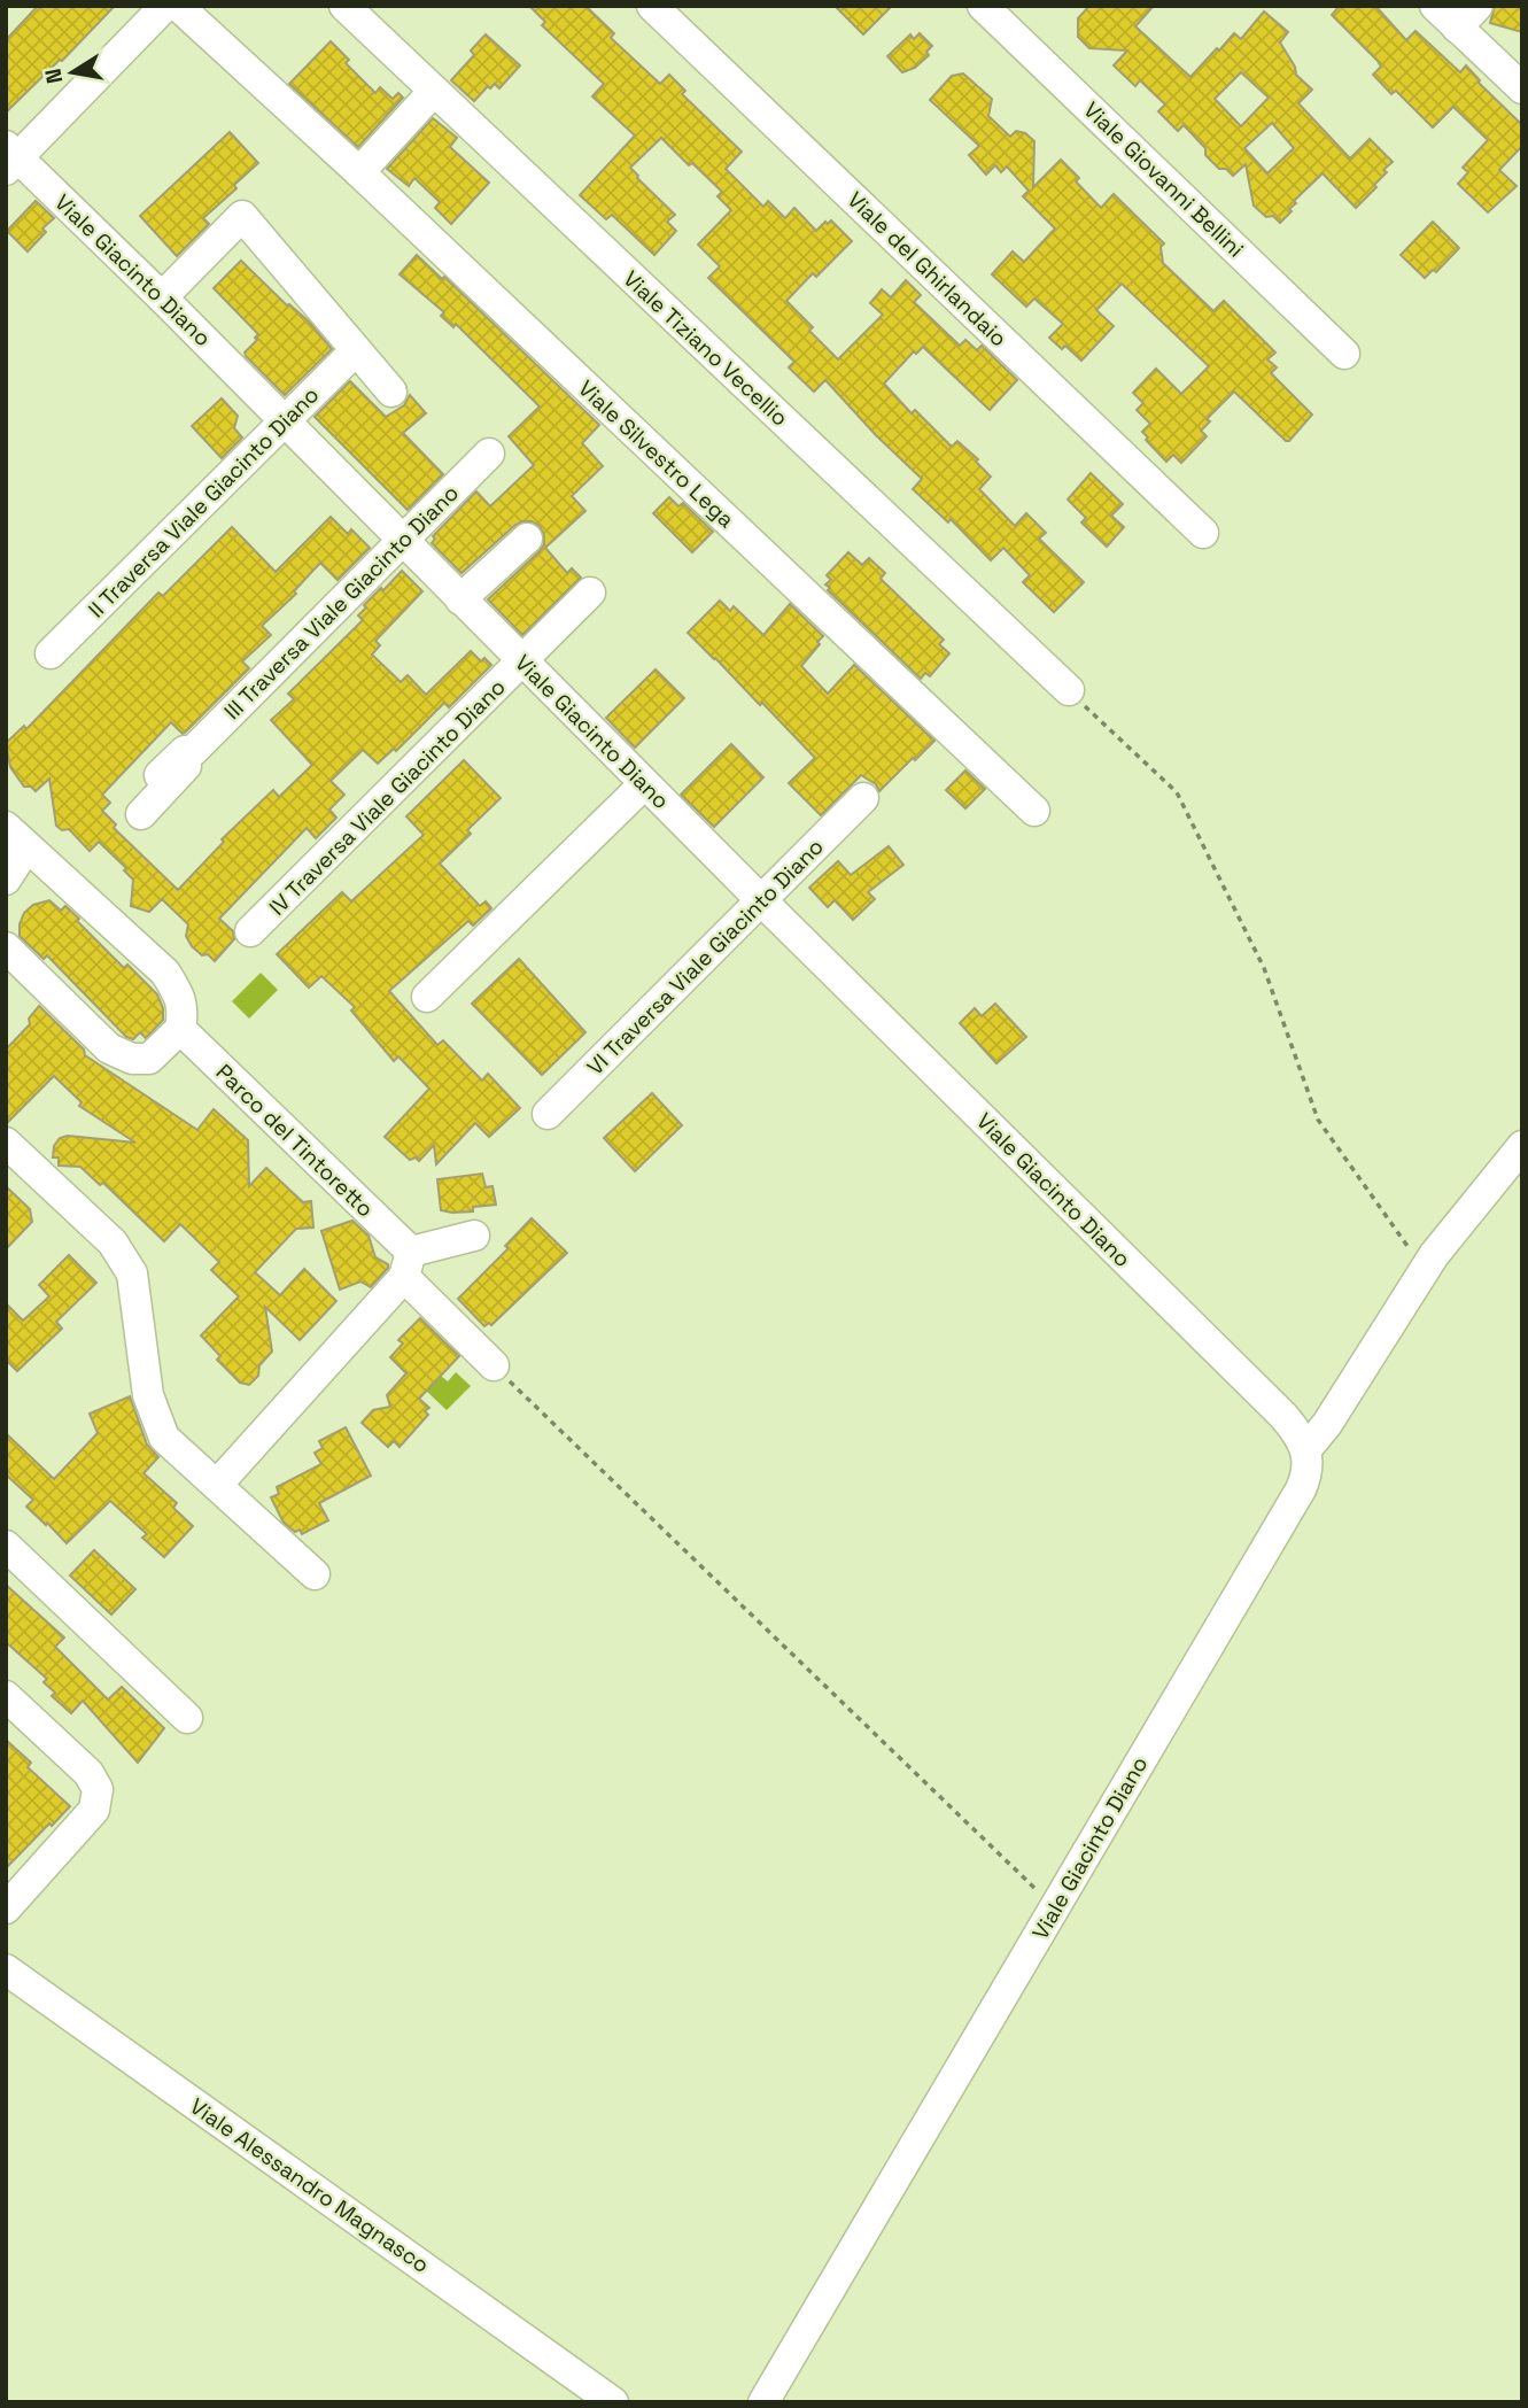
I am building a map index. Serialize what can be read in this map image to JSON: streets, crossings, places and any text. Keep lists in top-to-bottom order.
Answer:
{
  "streets": {
    "street": [
      "Viale Giovanni Bellini",
      "Viale del Ghirlandaio",
      "Viale Giacinto Diano",
      "Viale Tiziano Vecellio",
      "Viale Silvestro Lega",
      "II Traversa Viale Giacinto Diano",
      "III Traversa Viale Giacinto Diano",
      "IV Traversa Viale Giacinto Diano",
      "VI Traversa Viale Giacinto Diano",
      "Parco del Tintoretto",
      "Viale Alessandro Magnasco"
    ]
  },
  "crossings": [
    ["Viale Giacinto Diano", "II Traversa Viale Giacinto Diano"],
    ["Viale Giacinto Diano", "III Traversa Viale Giacinto Diano"],
    ["Viale Giacinto Diano", "IV Traversa Viale Giacinto Diano"],
    ["Viale Giacinto Diano", "VI Traversa Viale Giacinto Diano"]
  ],
  "north": "left"
}
